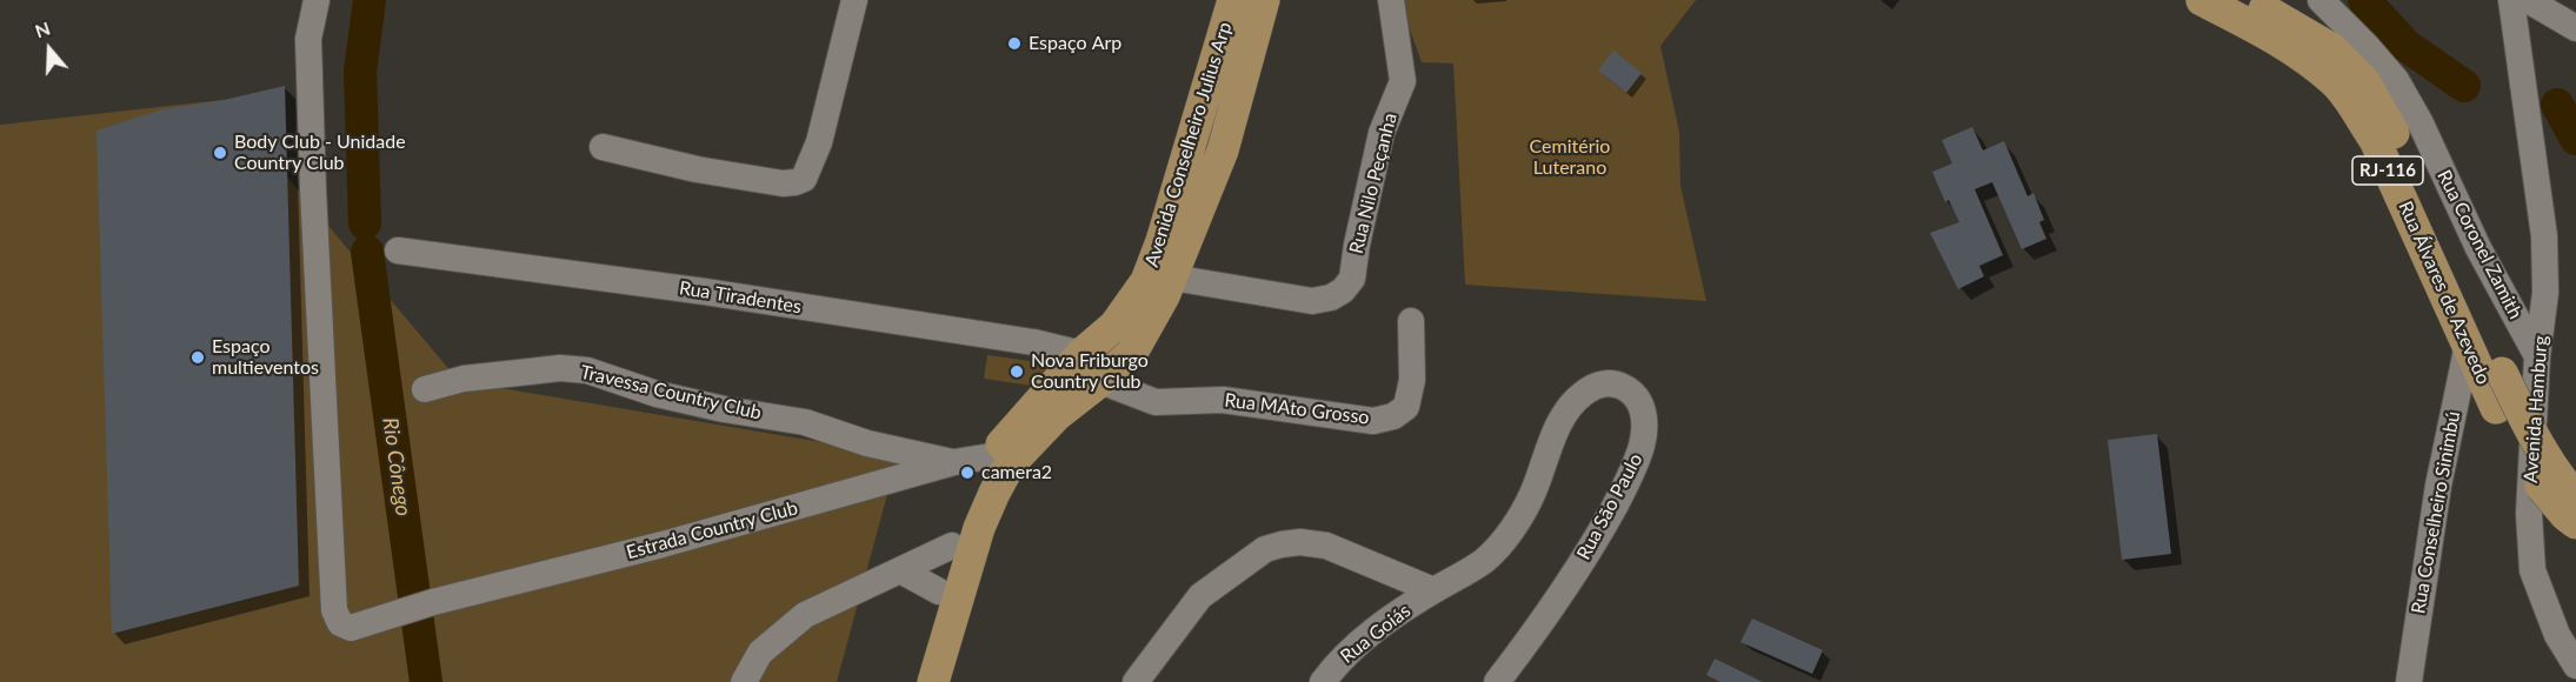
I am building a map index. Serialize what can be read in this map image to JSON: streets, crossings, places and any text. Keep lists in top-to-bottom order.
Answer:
{
  "streets": {
    "main road": ["Avenida Conselheiro Julius Arp", "RJ-116", "Rua Álvares de Azevedo"],
    "street": [
      "Rua Nilo Peçanha",
      "Rua Coronel Zamith",
      "Rua Tiradentes",
      "Travessa Country Club",
      "Rua MAto Grosso",
      "Avenida Hamburg",
      "Rua São Paulo",
      "Rua Conselheiro Sinimbú",
      "Estrada Country Club",
      "Rua Goiás"
    ]
  },
  "crossings": [
    ["Avenida Conselheiro Julius Arp", "Rua Nilo Peçanha"],
    ["Avenida Conselheiro Julius Arp", "Rua Tiradentes"],
    ["Avenida Conselheiro Julius Arp", "Rua MAto Grosso"],
    ["Avenida Conselheiro Julius Arp", "Estrada Country Club"],
    ["Rua Coronel Zamith", "Avenida Hamburg"],
    ["Rua Álvares de Azevedo", "Rua Conselheiro Sinimbú"],
    ["Travessa Country Club", "Estrada Country Club"],
    ["Rua São Paulo", "Rua Goiás"]
  ],
  "water": ["Rio Cônego"],
  "parks": ["Cemitério Luterano"],
  "places": [
    "Espaço Arp",
    "Body Club - Unidade Country Club",
    "Espaço multieventos",
    "Nova Friburgo Country Club",
    "camera2"
  ],
  "north": "top"
}
